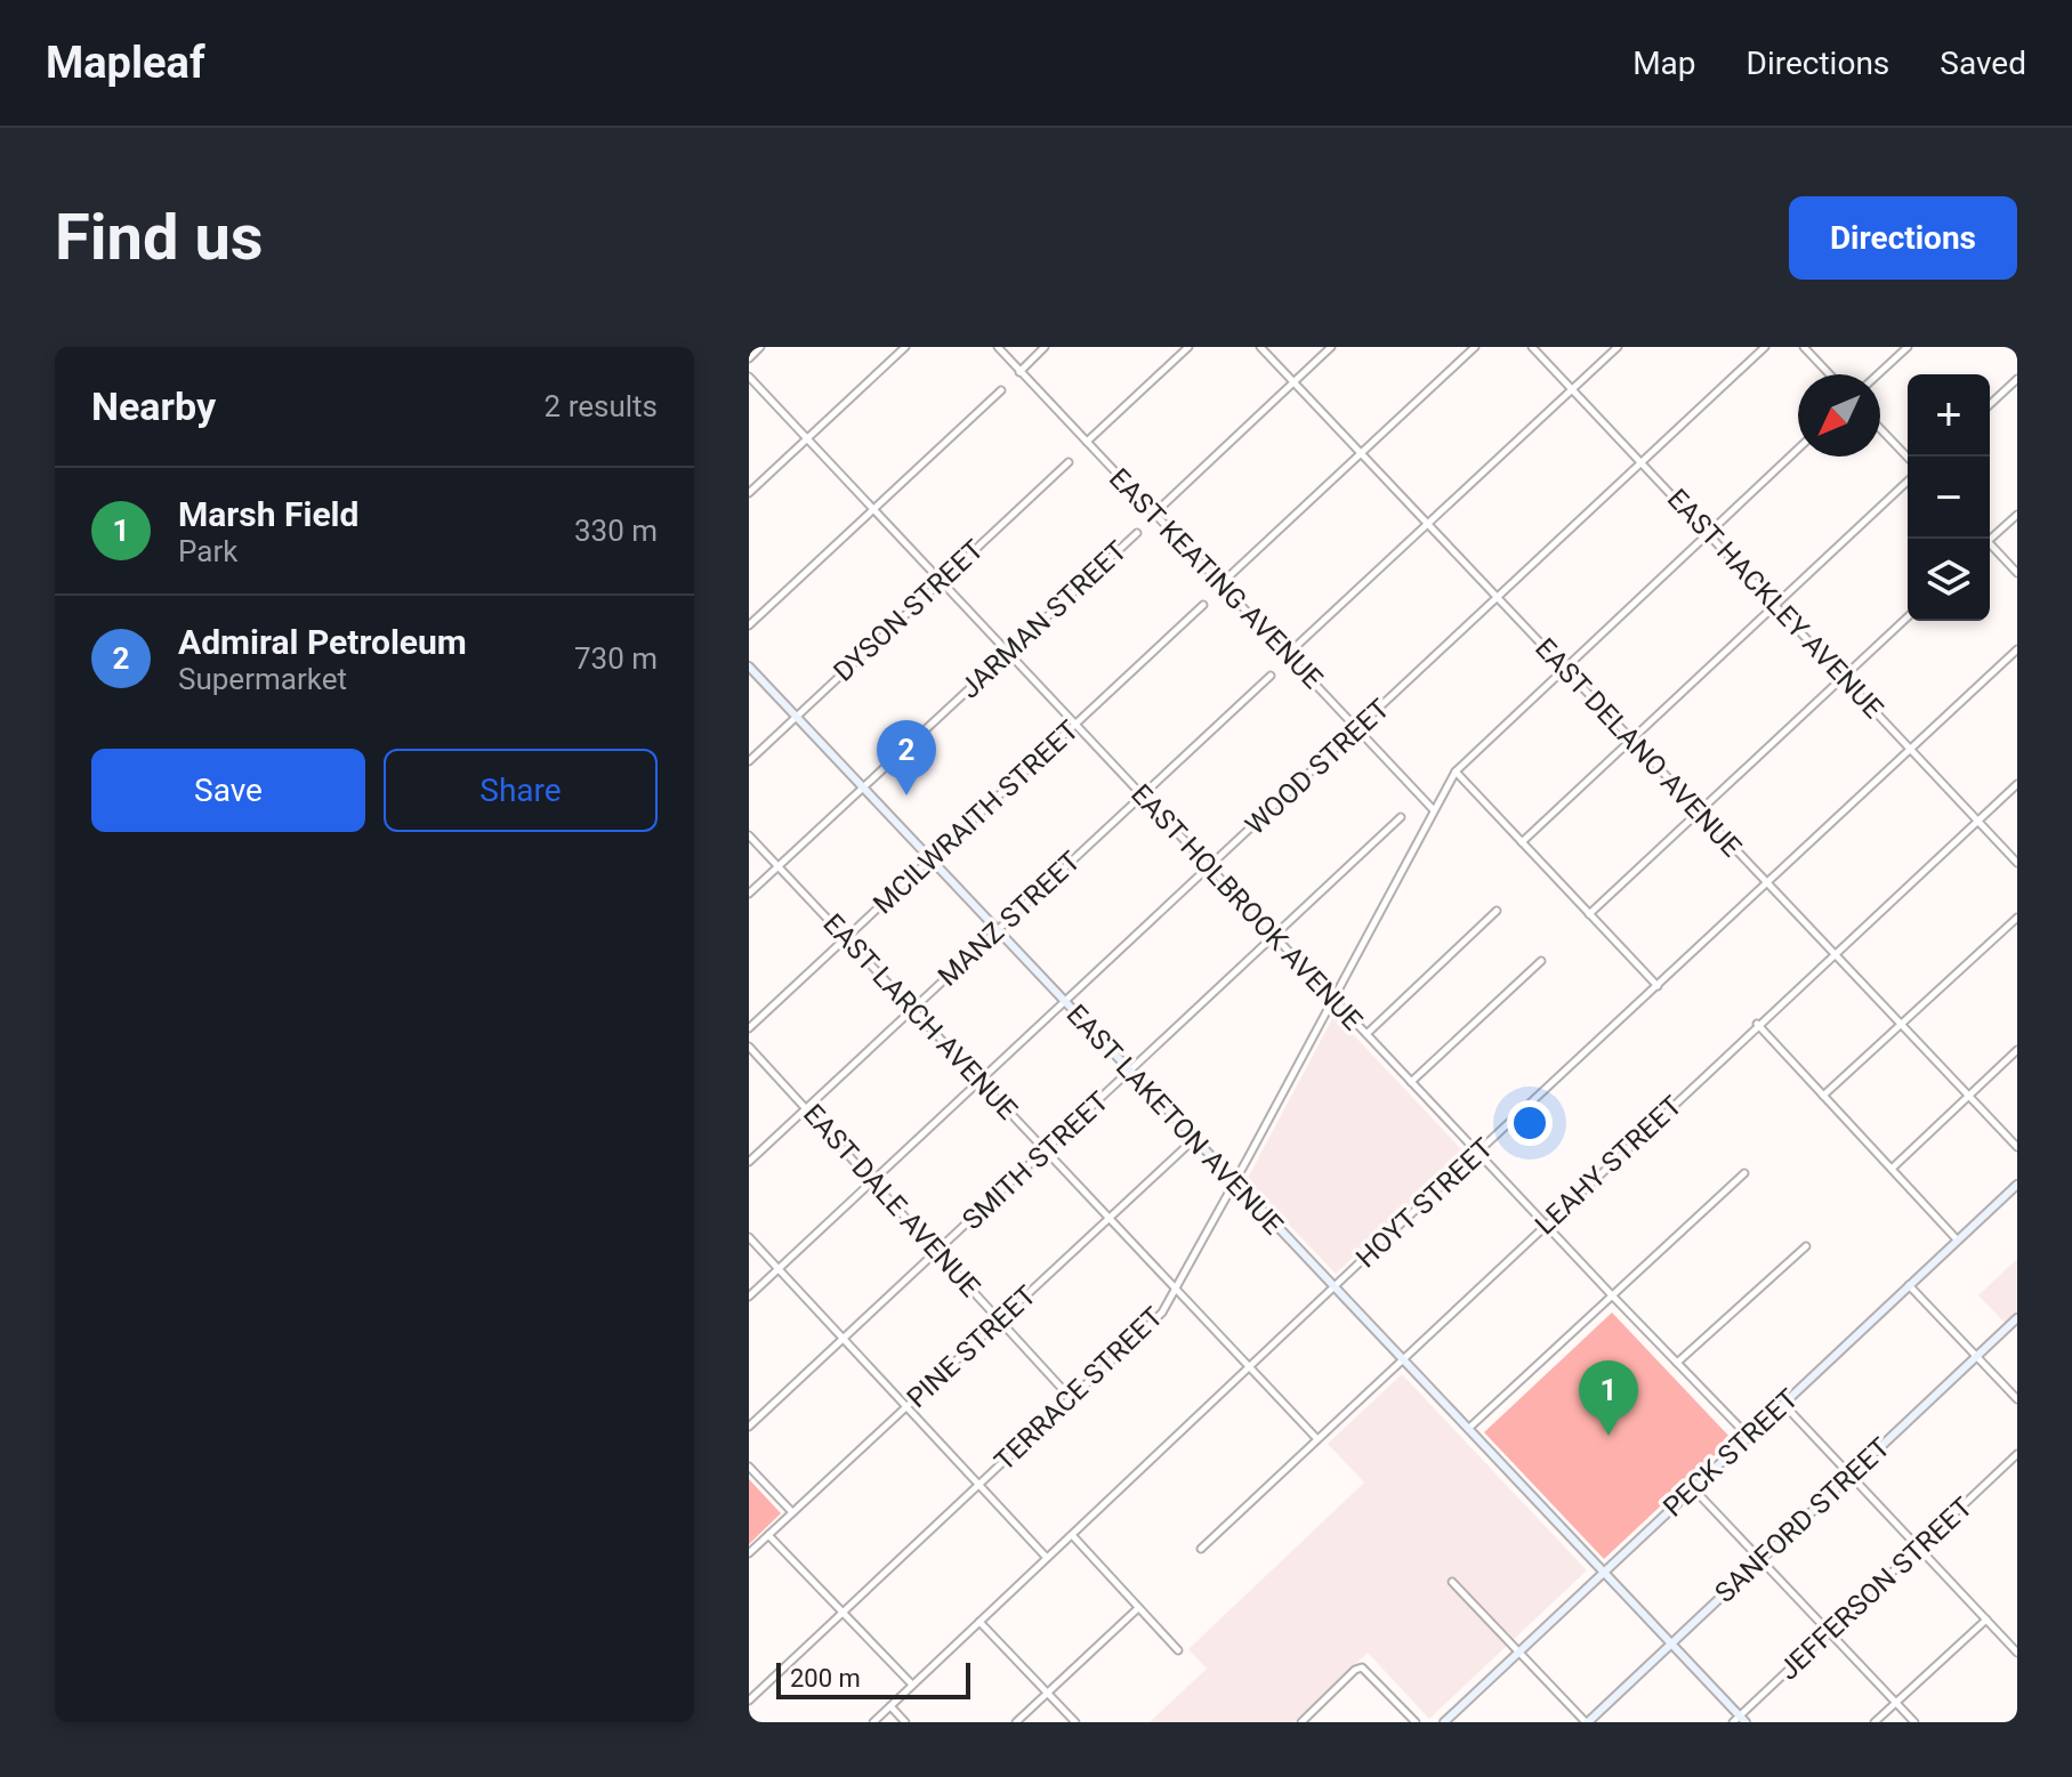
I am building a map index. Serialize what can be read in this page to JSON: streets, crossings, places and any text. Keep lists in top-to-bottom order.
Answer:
{
  "streets": {
    "main road": ["EAST LAKETON AVENUE", "PECK STREET", "SANFORD STREET"],
    "street": [
      "EAST KEATING AVENUE",
      "EAST HACKLEY AVENUE",
      "DYSON STREET",
      "JARMAN STREET",
      "EAST DELANO AVENUE",
      "WOOD STREET",
      "MCILWRAITH STREET",
      "EAST HOLBROOK AVENUE",
      "MANZ STREET",
      "EAST LARCH AVENUE",
      "SMITH STREET",
      "LEAHY STREET",
      "EAST DALE AVENUE",
      "HOYT STREET",
      "PINE STREET",
      "TERRACE STREET",
      "JEFFERSON STREET"
    ]
  },
  "crossings": [
    ["EAST KEATING AVENUE", "WOOD STREET"],
    ["EAST KEATING AVENUE", "TERRACE STREET"],
    ["EAST HACKLEY AVENUE", "WOOD STREET"],
    ["EAST HACKLEY AVENUE", "LEAHY STREET"],
    ["EAST HACKLEY AVENUE", "HOYT STREET"],
    ["EAST HACKLEY AVENUE", "TERRACE STREET"],
    ["DYSON STREET", "EAST HOLBROOK AVENUE"],
    ["DYSON STREET", "EAST LAKETON AVENUE"],
    ["JARMAN STREET", "EAST HOLBROOK AVENUE"],
    ["JARMAN STREET", "EAST LARCH AVENUE"],
    ["JARMAN STREET", "EAST LAKETON AVENUE"],
    ["EAST DELANO AVENUE", "WOOD STREET"],
    ["EAST DELANO AVENUE", "LEAHY STREET"],
    ["EAST DELANO AVENUE", "HOYT STREET"],
    ["EAST DELANO AVENUE", "TERRACE STREET"],
    ["WOOD STREET", "EAST HOLBROOK AVENUE"],
    ["WOOD STREET", "EAST LARCH AVENUE"],
    ["WOOD STREET", "EAST LAKETON AVENUE"],
    ["WOOD STREET", "EAST DALE AVENUE"],
    ["MCILWRAITH STREET", "EAST HOLBROOK AVENUE"],
    ["MCILWRAITH STREET", "EAST LARCH AVENUE"],
    ["MCILWRAITH STREET", "EAST LAKETON AVENUE"],
    ["EAST HOLBROOK AVENUE", "MANZ STREET"],
    ["EAST HOLBROOK AVENUE", "SMITH STREET"],
    ["EAST HOLBROOK AVENUE", "LEAHY STREET"],
    ["EAST HOLBROOK AVENUE", "HOYT STREET"],
    ["EAST HOLBROOK AVENUE", "TERRACE STREET"],
    ["EAST HOLBROOK AVENUE", "PECK STREET"],
    ["MANZ STREET", "EAST LARCH AVENUE"],
    ["MANZ STREET", "EAST LAKETON AVENUE"],
    ["MANZ STREET", "EAST DALE AVENUE"],
    ["EAST LARCH AVENUE", "SMITH STREET"],
    ["EAST LARCH AVENUE", "LEAHY STREET"],
    ["EAST LARCH AVENUE", "HOYT STREET"],
    ["EAST LARCH AVENUE", "PINE STREET"],
    ["EAST LARCH AVENUE", "TERRACE STREET"],
    ["EAST LAKETON AVENUE", "SMITH STREET"],
    ["EAST LAKETON AVENUE", "LEAHY STREET"],
    ["EAST LAKETON AVENUE", "HOYT STREET"],
    ["EAST LAKETON AVENUE", "PINE STREET"],
    ["EAST LAKETON AVENUE", "TERRACE STREET"],
    ["EAST LAKETON AVENUE", "PECK STREET"],
    ["EAST LAKETON AVENUE", "SANFORD STREET"],
    ["EAST LAKETON AVENUE", "JEFFERSON STREET"],
    ["SMITH STREET", "EAST DALE AVENUE"],
    ["EAST DALE AVENUE", "PINE STREET"],
    ["EAST DALE AVENUE", "TERRACE STREET"]
  ],
  "scale_bar": "200 m",
  "north": "bottom left",
  "page": {
    "header": "Mapleaf",
    "nav": ["Map", "Directions", "Saved"],
    "buttons": [
      "Directions",
      ["Save", "Share"]
    ],
    "title": "Find us",
    "heading": ["Nearby", "2 results"],
    "map_buttons": ["+", "−"],
    "list": [
      {
        "mark": "1",
        "name": "Marsh Field",
        "note": "Park",
        "value": "330 m"
      },
      {
        "mark": "2",
        "name": "Admiral Petroleum",
        "note": "Supermarket",
        "value": "730 m"
      }
    ],
    "pins": ["2", "1"],
    "scale": "200 m"
  }
}
